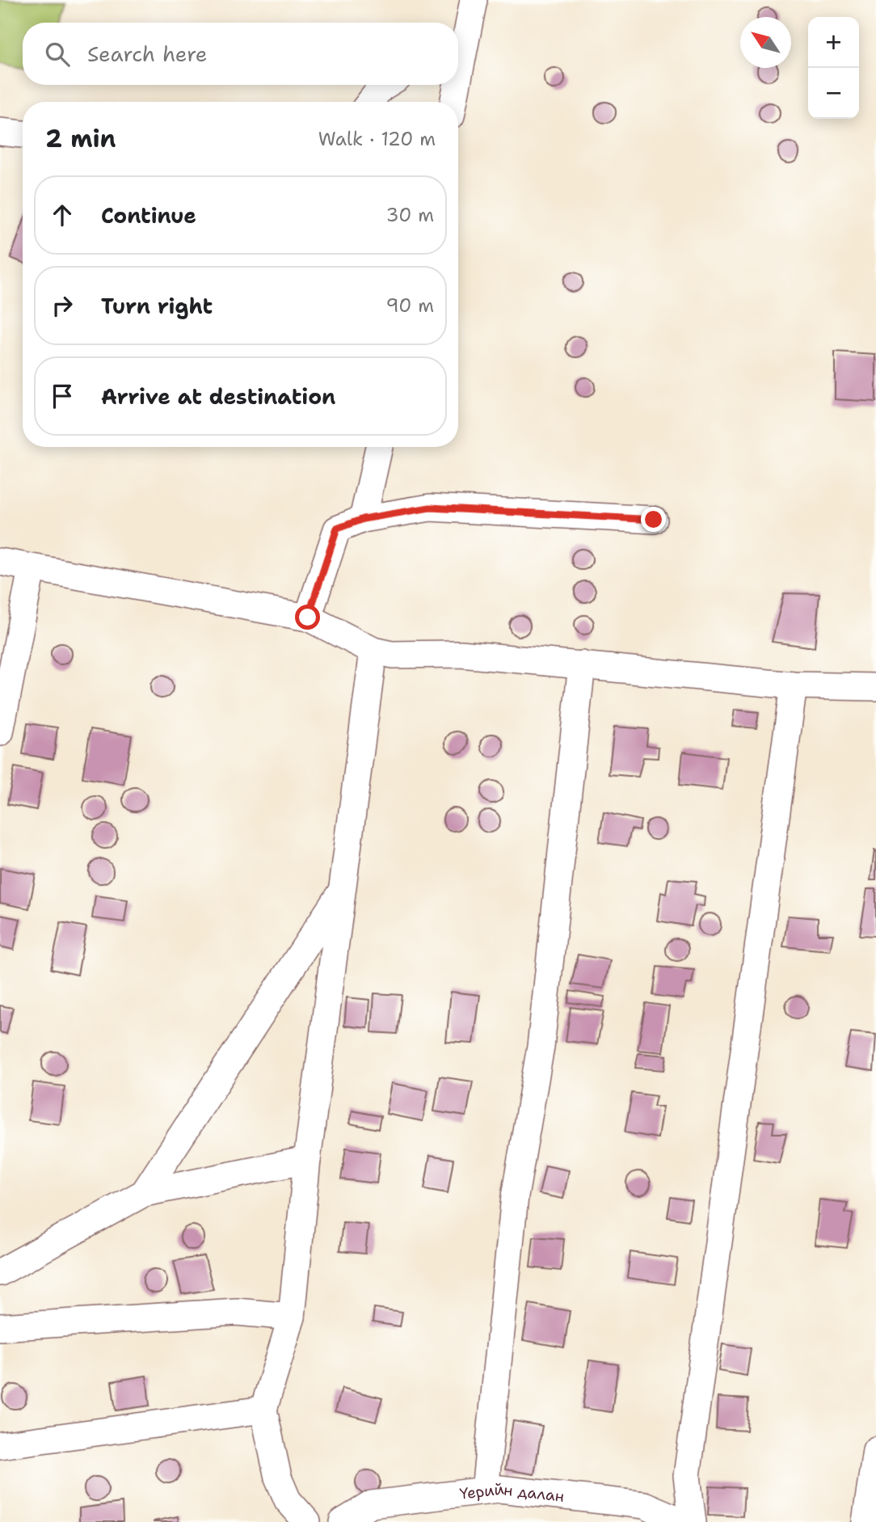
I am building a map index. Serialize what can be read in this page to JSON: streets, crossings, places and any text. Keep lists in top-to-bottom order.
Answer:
{
  "streets": {
    "street": ["Үерийн далан"]
  },
  "north": "top left",
  "page": {
    "map_buttons": ["+", "−"],
    "search": "Search here",
    "heading": ["2 min", "Walk · 120 m"],
    "list": [
      ["Continue", "30 m"],
      ["Turn right", "90 m"],
      "Arrive at destination"
    ]
  }
}
